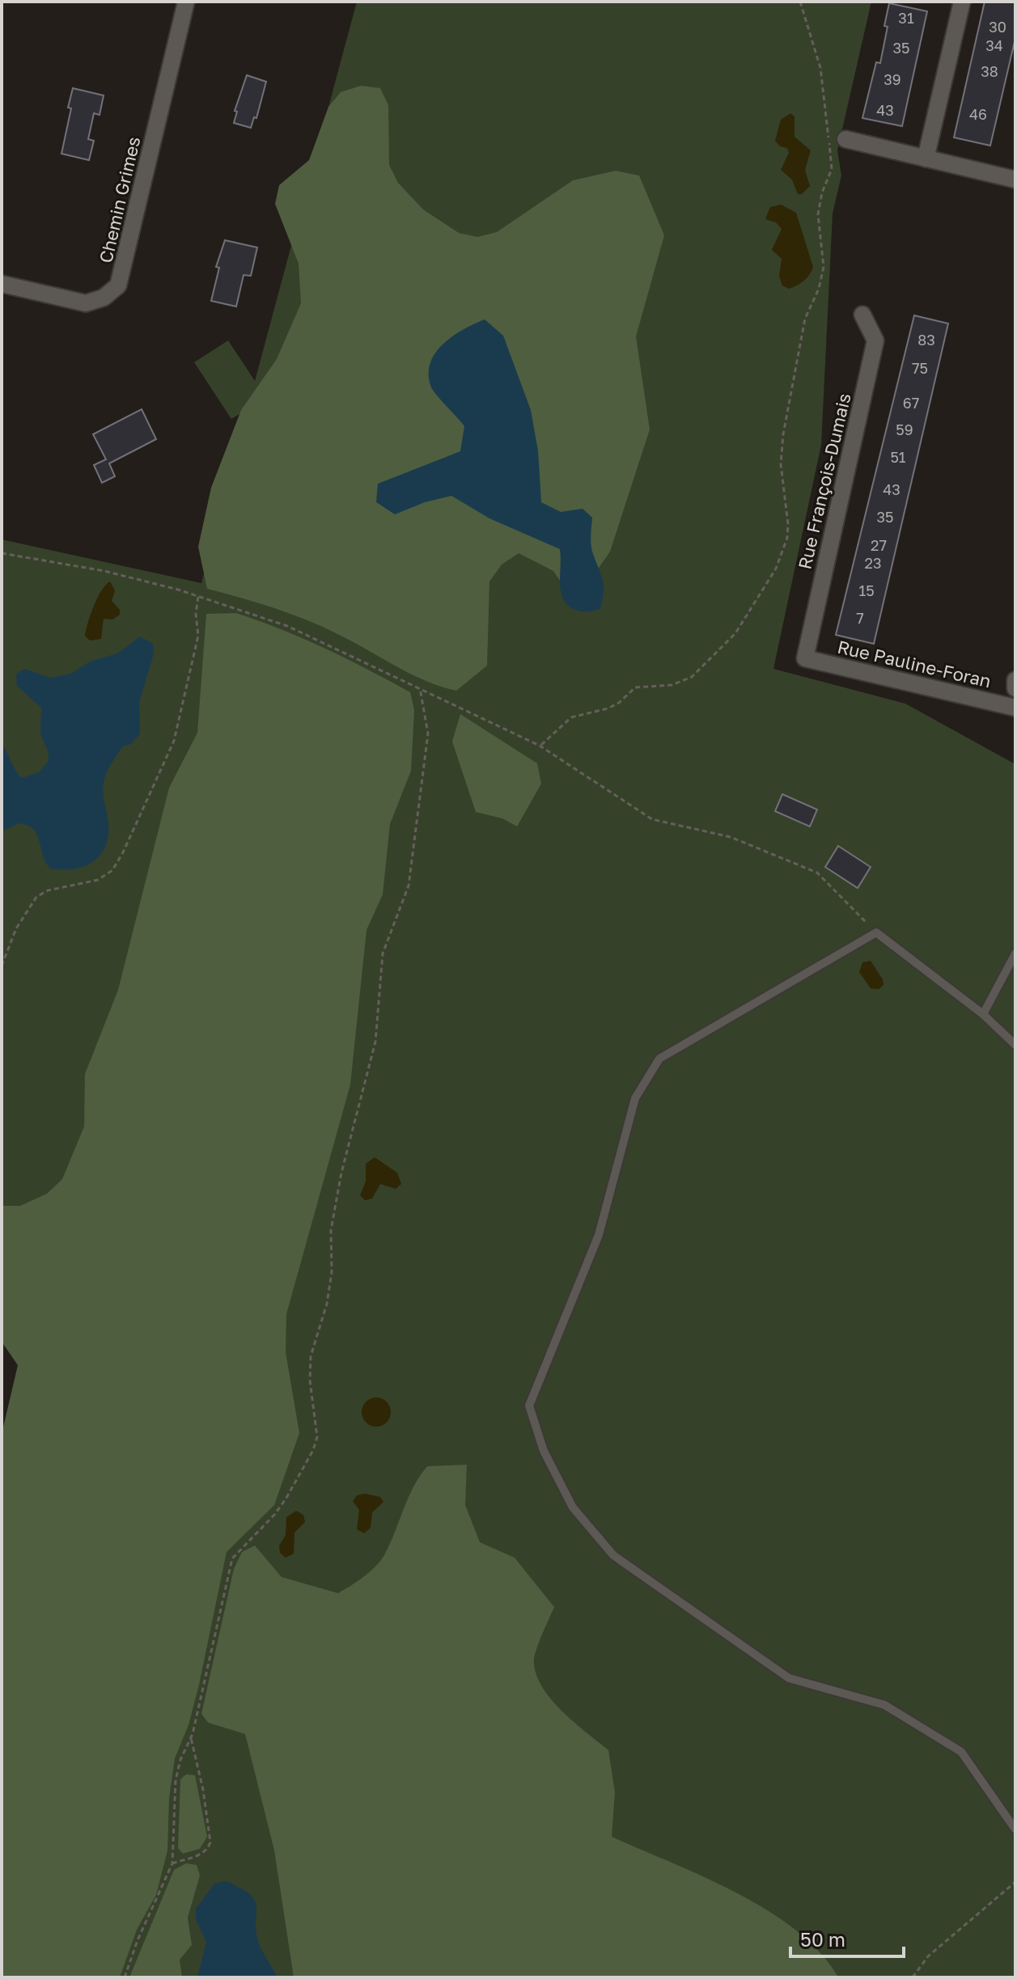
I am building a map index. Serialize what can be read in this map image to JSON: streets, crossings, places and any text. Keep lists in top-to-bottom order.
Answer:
{
  "streets": {
    "street": ["Chemin Grimes", "Rue François-Dumais", "Rue Pauline-Foran"]
  },
  "crossings": [
    ["Rue François-Dumais", "Rue Pauline-Foran"]
  ],
  "house_numbers": [
    "31",
    "30",
    "34",
    "35",
    "38",
    "39",
    "43",
    "46",
    "83",
    "75",
    "67",
    "59",
    "51",
    "43",
    "35",
    "27",
    "23",
    "15",
    "7"
  ],
  "scale_bar": "50 m"
}
